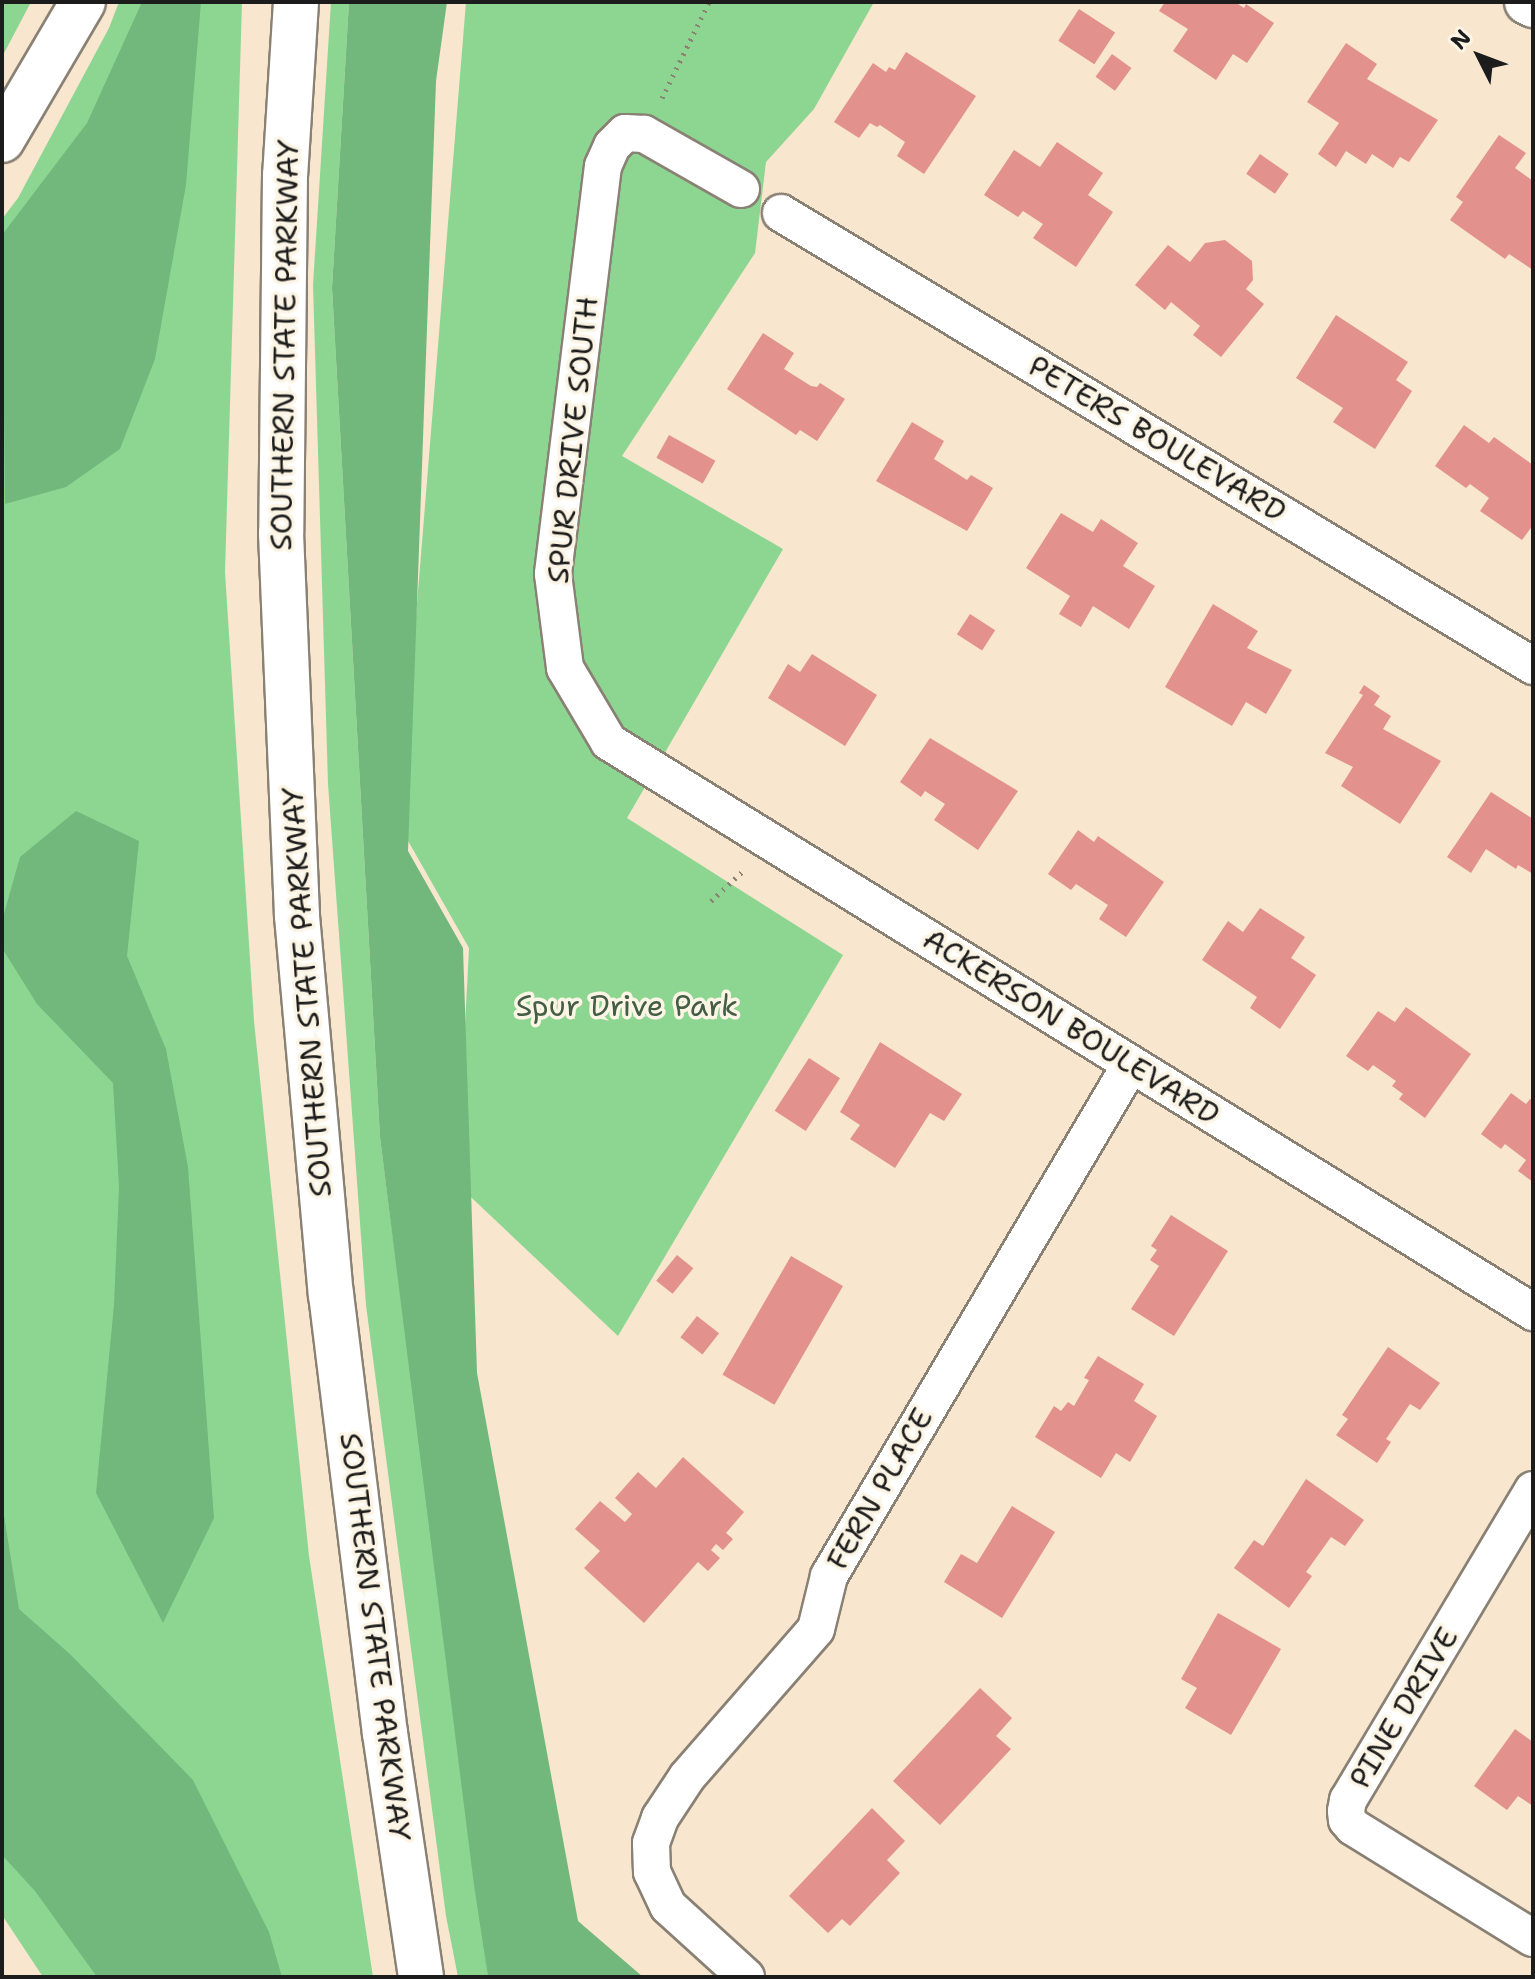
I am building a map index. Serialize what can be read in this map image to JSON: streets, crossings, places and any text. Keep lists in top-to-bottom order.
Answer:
{
  "streets": {
    "main road": ["SOUTHERN STATE PARKWAY"],
    "street": [
      "PETERS BOULEVARD",
      "SPUR DRIVE SOUTH",
      "ACKERSON BOULEVARD",
      "FERN PLACE",
      "PINE DRIVE"
    ]
  },
  "crossings": [
    ["SPUR DRIVE SOUTH", "ACKERSON BOULEVARD"],
    ["ACKERSON BOULEVARD", "FERN PLACE"]
  ],
  "parks": ["Spur Drive Park"],
  "north": "top left"
}
